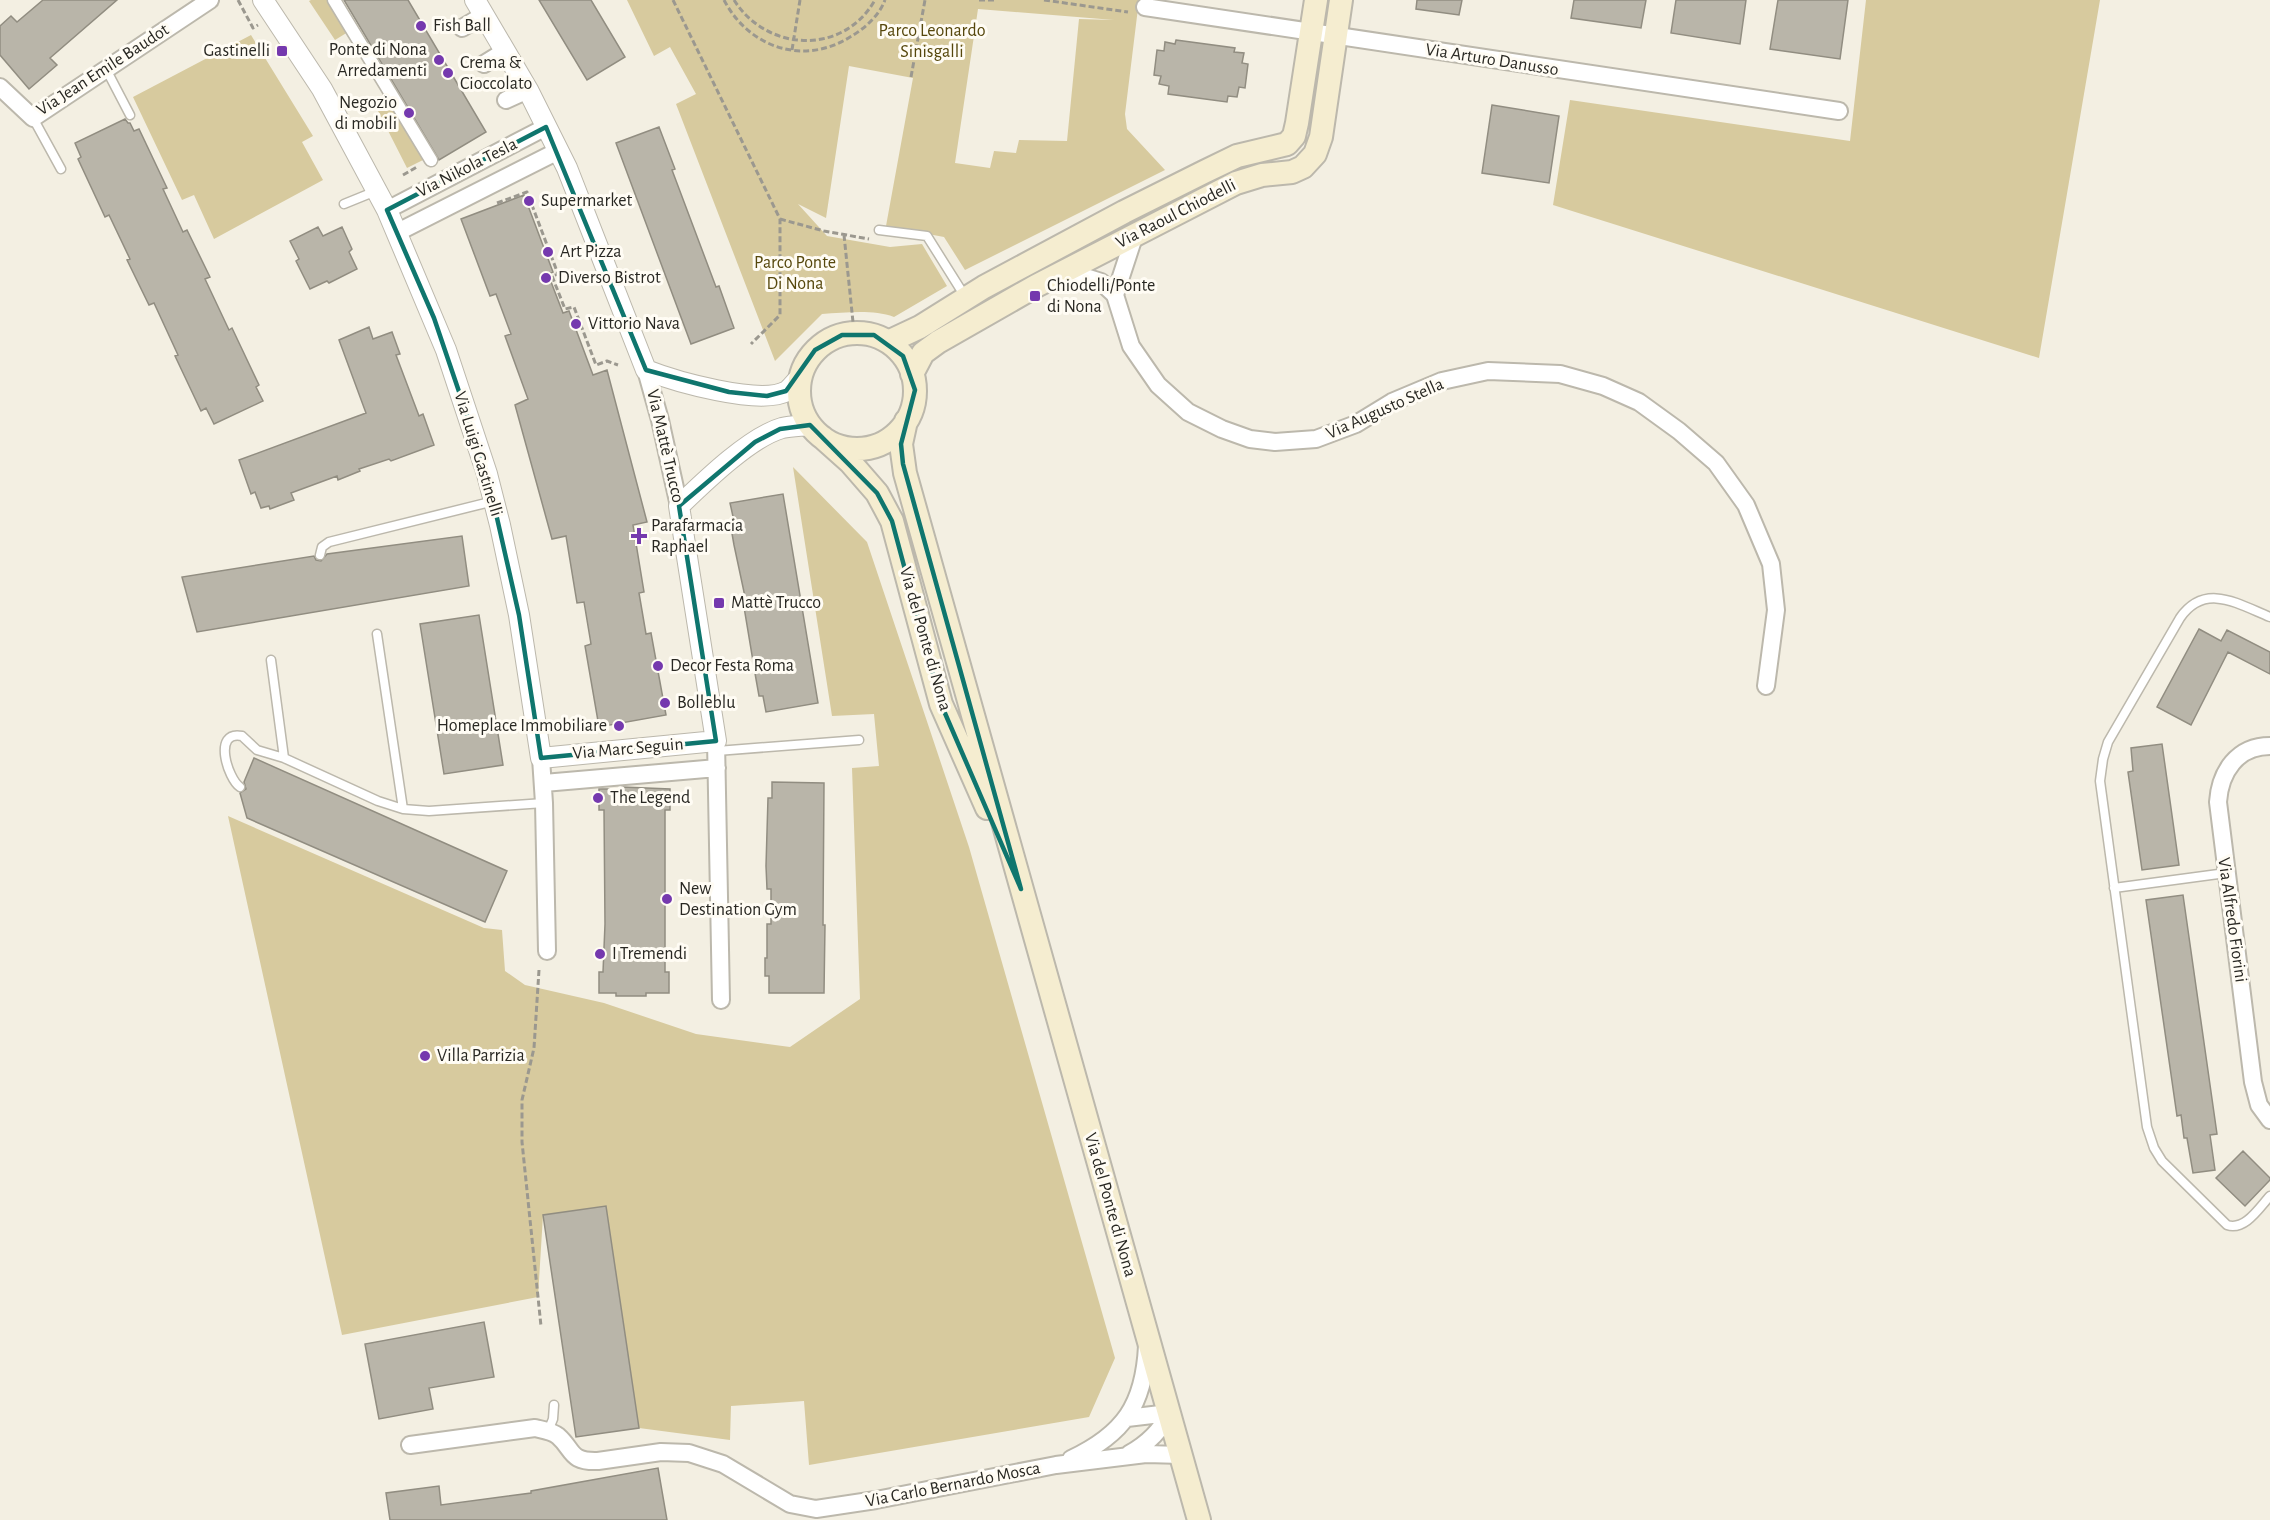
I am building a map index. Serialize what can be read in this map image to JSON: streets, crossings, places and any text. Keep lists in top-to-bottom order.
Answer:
{
  "streets": {
    "main road": ["Via Raoul Chiodelli", "Via del Ponte di Nona"],
    "street": [
      "Via Arturo Danusso",
      "Via Jean Emile Baudot",
      "Via Nikola Tesla",
      "Via Augusto Stella",
      "Via Mattè Trucco",
      "Via Luigi Gastinelli",
      "Via Marc Seguin",
      "Via Alfredo Fiorini",
      "Via Carlo Bernardo Mosca"
    ]
  },
  "crossings": [
    ["Via Arturo Danusso", "Via Raoul Chiodelli"],
    ["Via Nikola Tesla", "Via Mattè Trucco"],
    ["Via Nikola Tesla", "Via Luigi Gastinelli"],
    ["Via Raoul Chiodelli", "Via del Ponte di Nona"],
    ["Via Mattè Trucco", "Via Marc Seguin"],
    ["Via Luigi Gastinelli", "Via Marc Seguin"],
    ["Via del Ponte di Nona", "Via Carlo Bernardo Mosca"]
  ],
  "parks": ["Parco Leonardo Sinisgalli", "Parco Ponte Di Nona"],
  "places": {
    "other": [
      "Fish Ball",
      "Ponte di Nona Arredamenti",
      "Crema & Cioccolato",
      "Negozio di mobili",
      "Supermarket",
      "Art Pizza",
      "Diverso Bistrot",
      "Vittorio Nava",
      "Decor Festa Roma",
      "Bolleblu",
      "Homeplace Immobiliare",
      "The Legend",
      "New Destination Gym",
      "I Tremendi",
      "Villa Parrizia"
    ],
    "transit": ["Gastinelli", "Chiodelli/Ponte di Nona", "Mattè Trucco"],
    "health": ["Parafarmacia Raphael"]
  }
}
